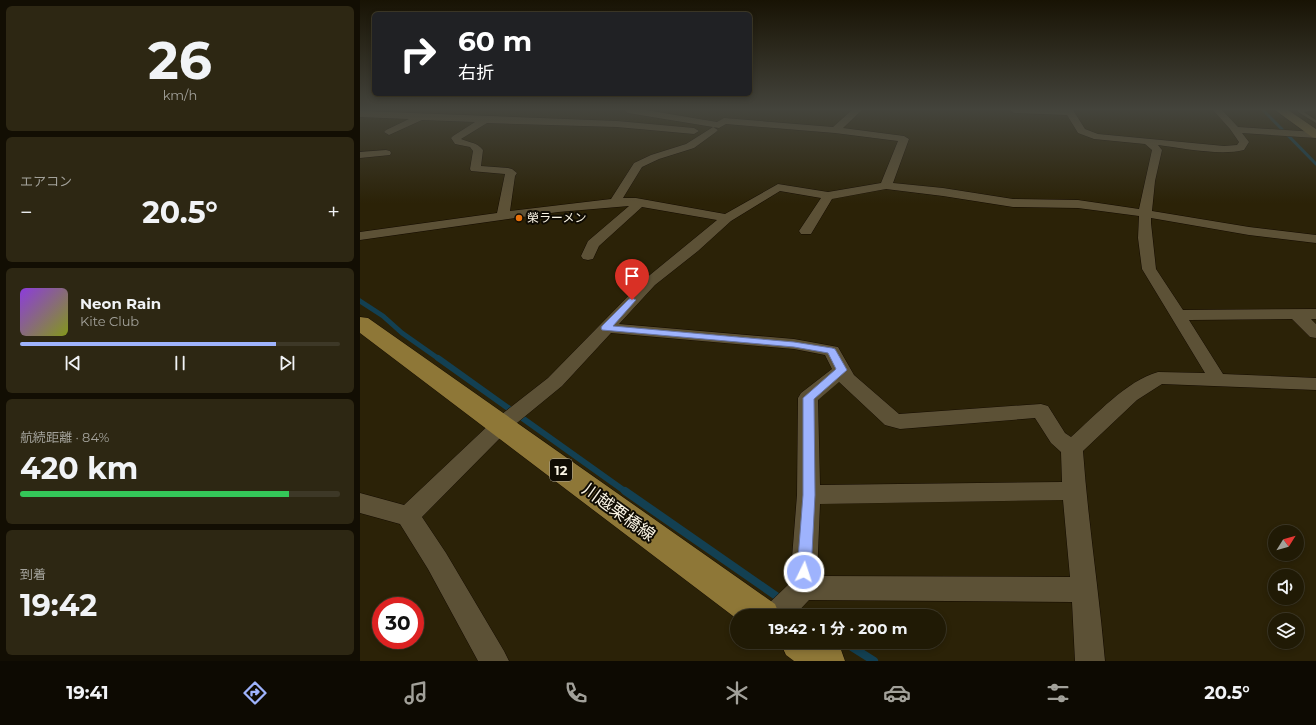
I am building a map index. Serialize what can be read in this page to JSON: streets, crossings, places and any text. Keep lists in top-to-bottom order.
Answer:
{
  "streets": {
    "main road": ["12", "川越栗橋線"]
  },
  "places": ["榮ラーメン"],
  "north": "top right",
  "page": {
    "tile": [
      ["26", "km/h"],
      "エアコン",
      ["航続距離 · 84%", "420 km"],
      ["到着", "19:42"]
    ],
    "turn": ["60 m", "右折"],
    "heat": ["−", "20.5°", "+"],
    "song": ["Neon Rain", "Kite Club"],
    "limit": "30",
    "trip": "19:42 · 1 分 · 200 m",
    "tabs": ["19:41", "20.5°"]
  }
}
